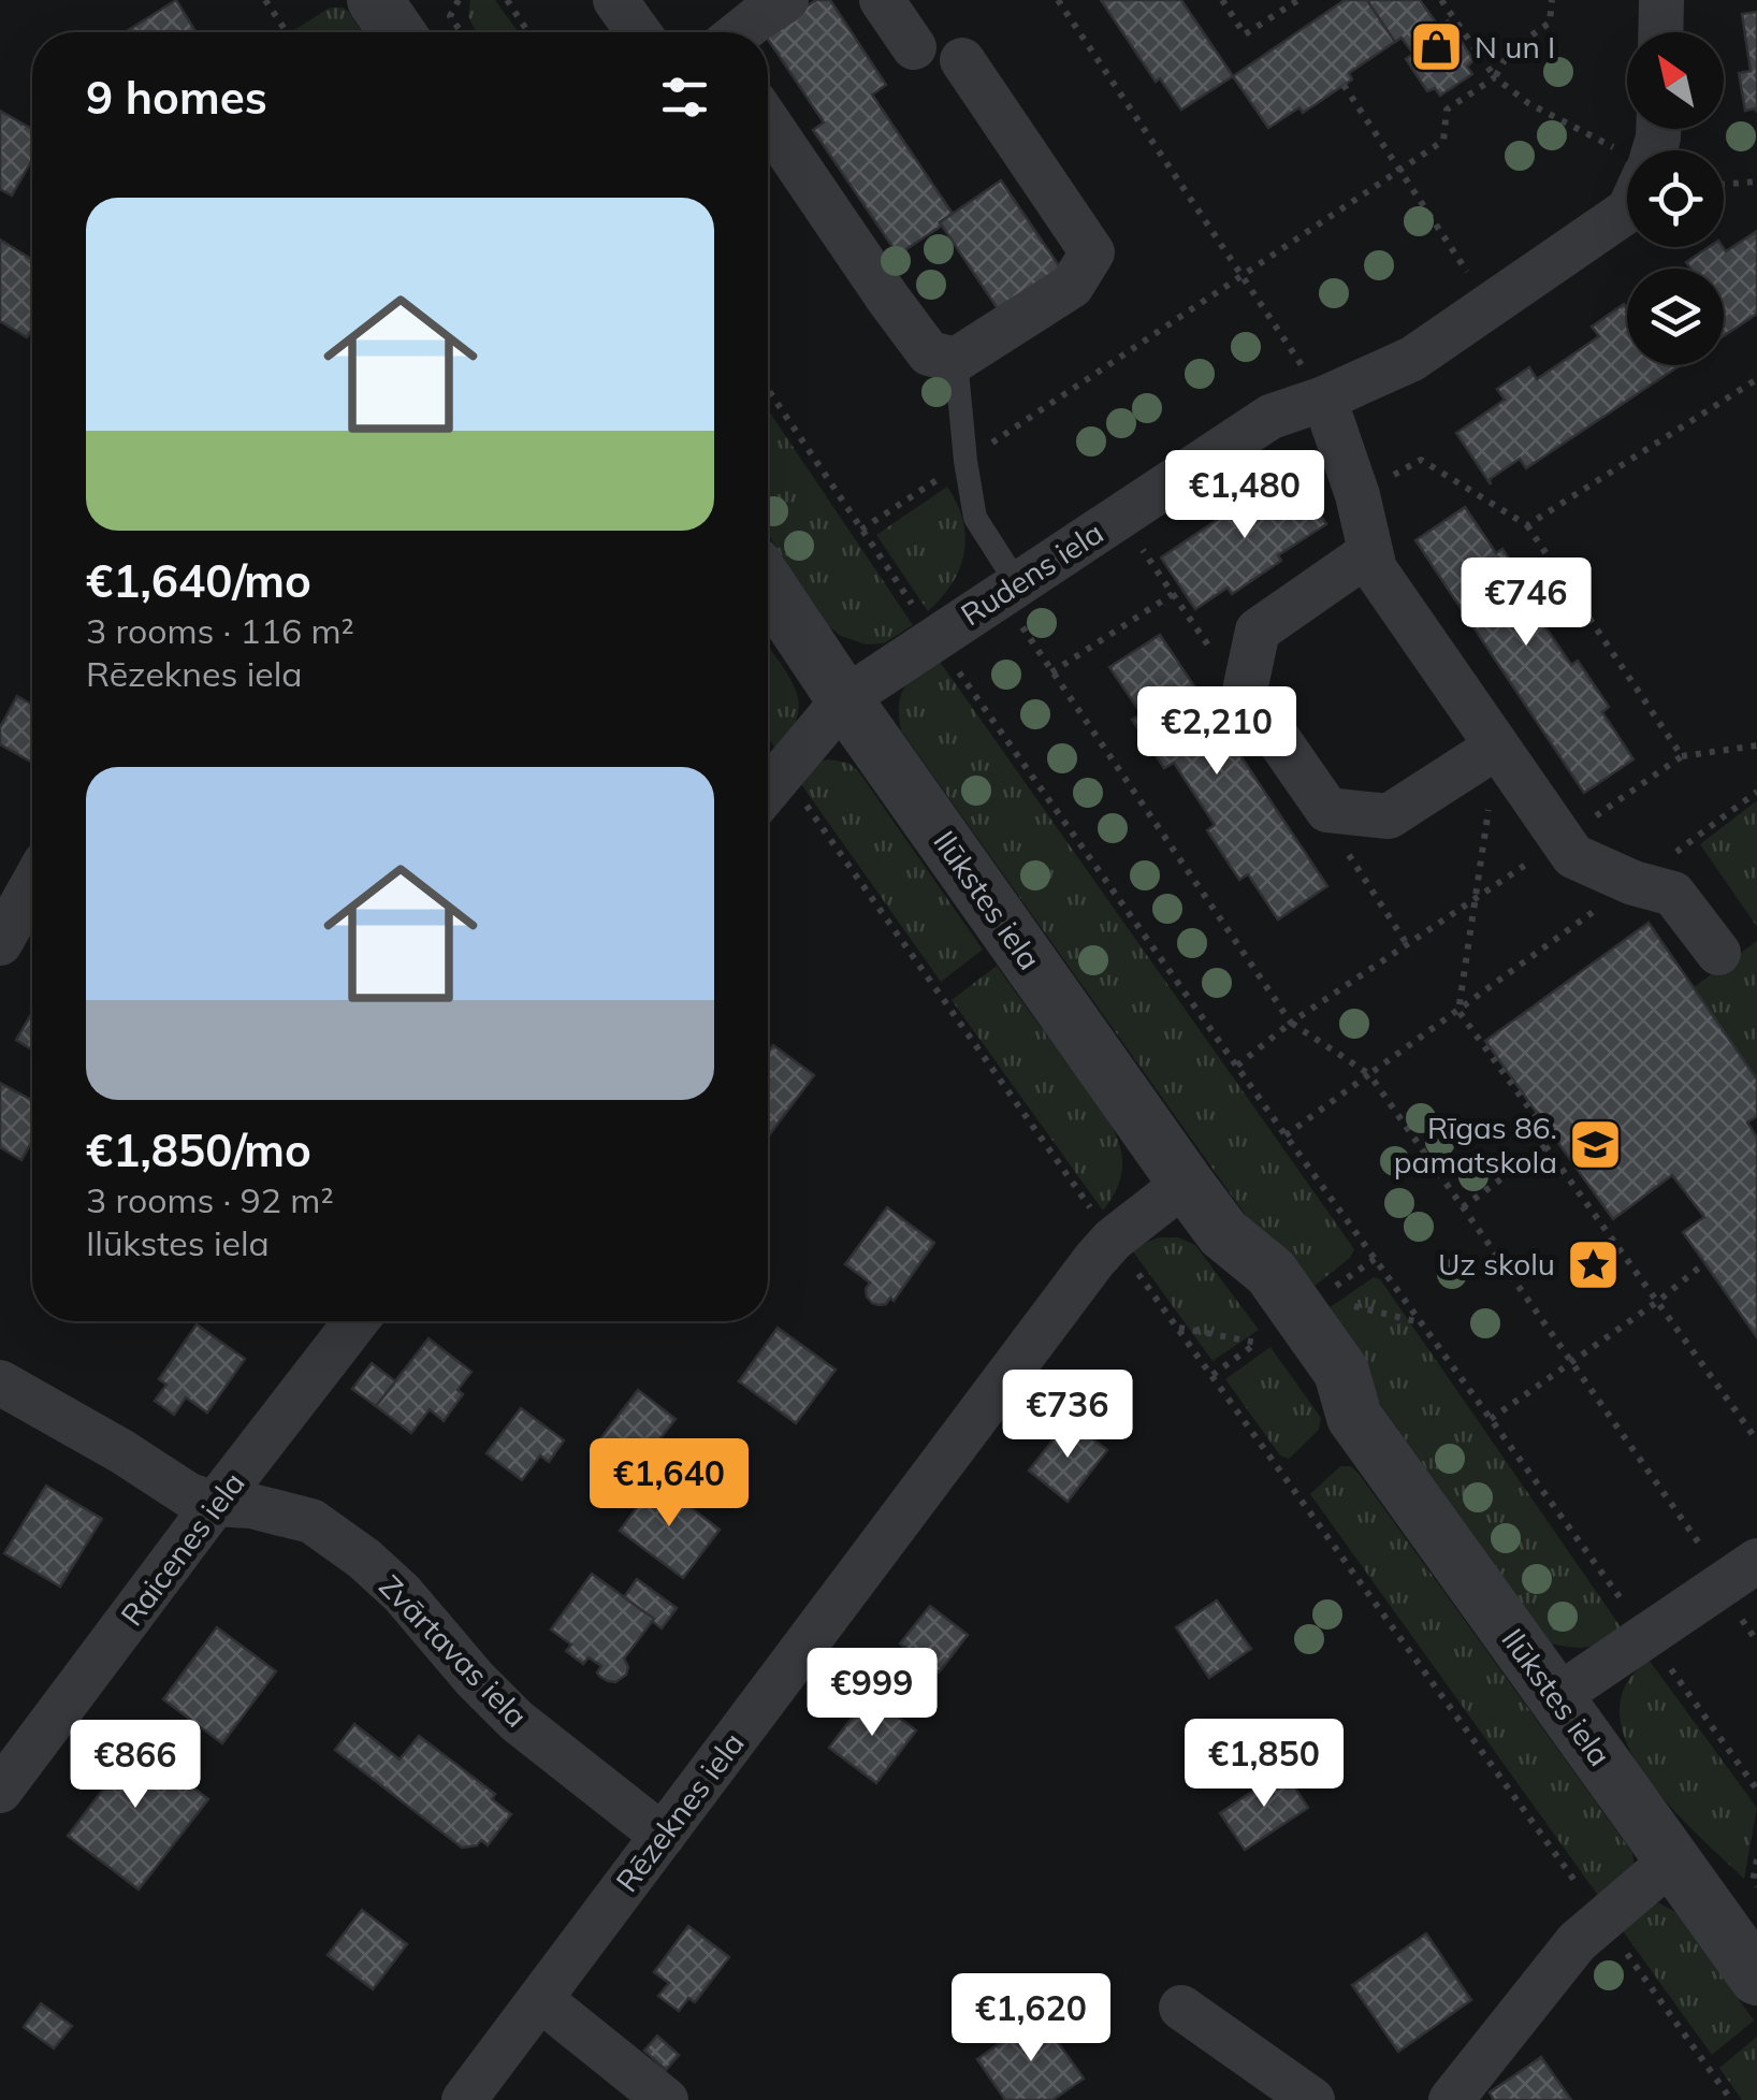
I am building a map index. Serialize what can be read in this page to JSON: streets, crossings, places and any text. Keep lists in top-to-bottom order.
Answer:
{
  "streets": {
    "street": [
      "Rudens iela",
      "Ilūkstes iela",
      "Raicenes iela",
      "Zvārtavas iela",
      "Rēzeknes iela"
    ]
  },
  "crossings": [
    ["Rudens iela", "Ilūkstes iela"],
    ["Ilūkstes iela", "Rēzeknes iela"],
    ["Raicenes iela", "Zvārtavas iela"],
    ["Zvārtavas iela", "Rēzeknes iela"]
  ],
  "places": {
    "shop": ["N un I"],
    "school or university": ["Rīgas 86. pamatskola"],
    "place": ["Uz skolu"]
  },
  "north": "top left",
  "page": {
    "heading": "9 homes",
    "list": [
      {
        "name": "€1,640/mo",
        "note": "3 rooms · 116 m² · Rēzeknes iela"
      },
      {
        "name": "€1,850/mo",
        "note": "3 rooms · 92 m² · Ilūkstes iela"
      }
    ],
    "price": [
      "€1,480",
      "€746",
      "€2,210",
      "€736",
      "€1,640",
      "€999",
      "€1,850",
      "€866",
      "€1,620"
    ]
  }
}
